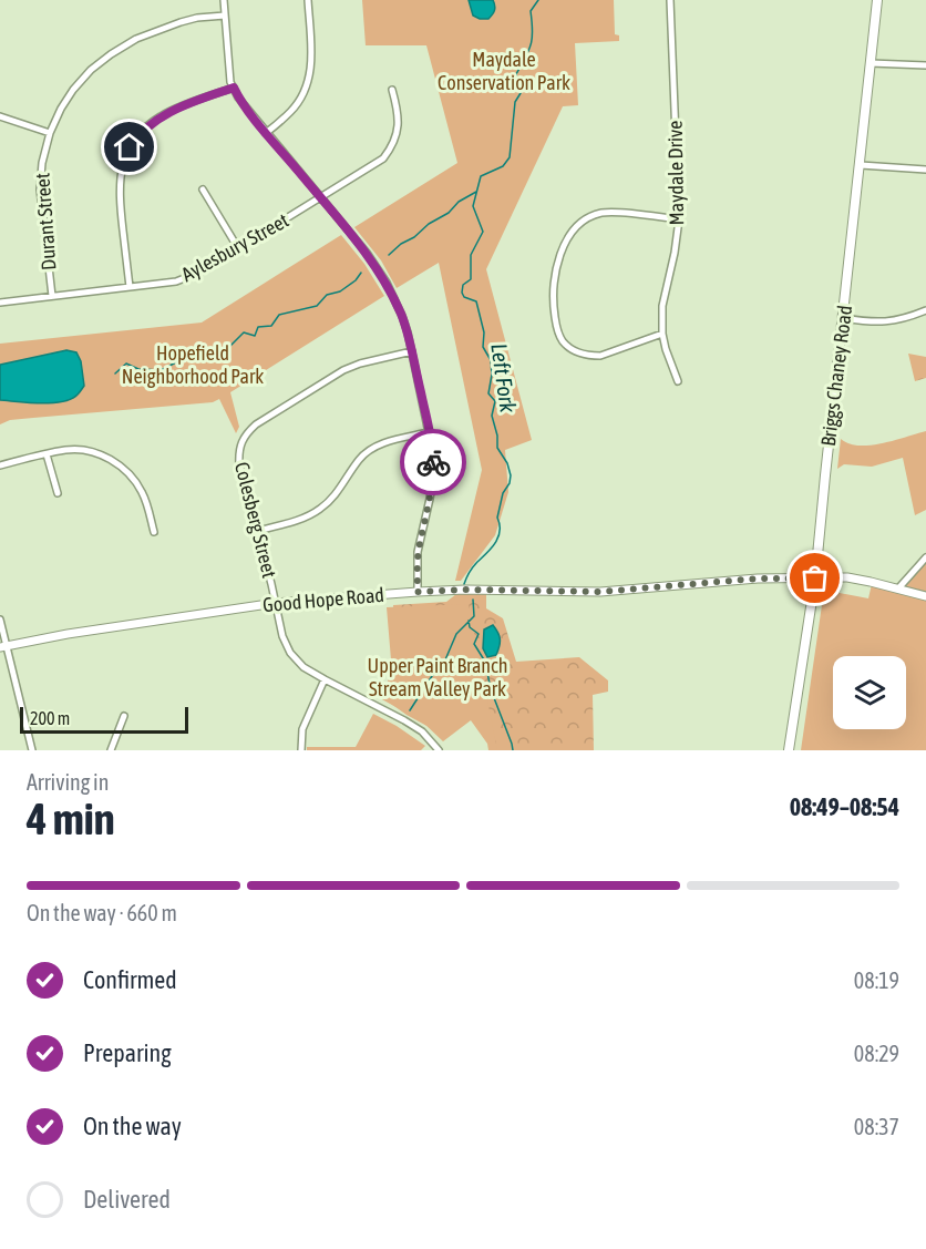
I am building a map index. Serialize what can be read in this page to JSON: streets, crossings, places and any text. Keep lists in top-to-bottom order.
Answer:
{
  "streets": {
    "main road": ["Briggs Chaney Road"],
    "street": [
      "Maydale Drive",
      "Durant Street",
      "Aylesbury Street",
      "Colesberg Street",
      "Good Hope Road"
    ]
  },
  "crossings": [
    ["Durant Street", "Aylesbury Street"],
    ["Briggs Chaney Road", "Good Hope Road"],
    ["Colesberg Street", "Good Hope Road"]
  ],
  "water": ["Left Fork"],
  "parks": ["Maydale Conservation Park", "Hopefield Neighborhood Park", "Upper Paint Branch Stream Valley Park"],
  "scale_bar": "200 m",
  "page": {
    "scale": "200 m",
    "heading": ["4 min", "Arriving in", "08:49–08:54"],
    "bar": "On the way · 660 m",
    "list": [
      ["Confirmed", "08:19"],
      ["Preparing", "08:29"],
      ["On the way", "08:37"],
      "Delivered"
    ]
  }
}
